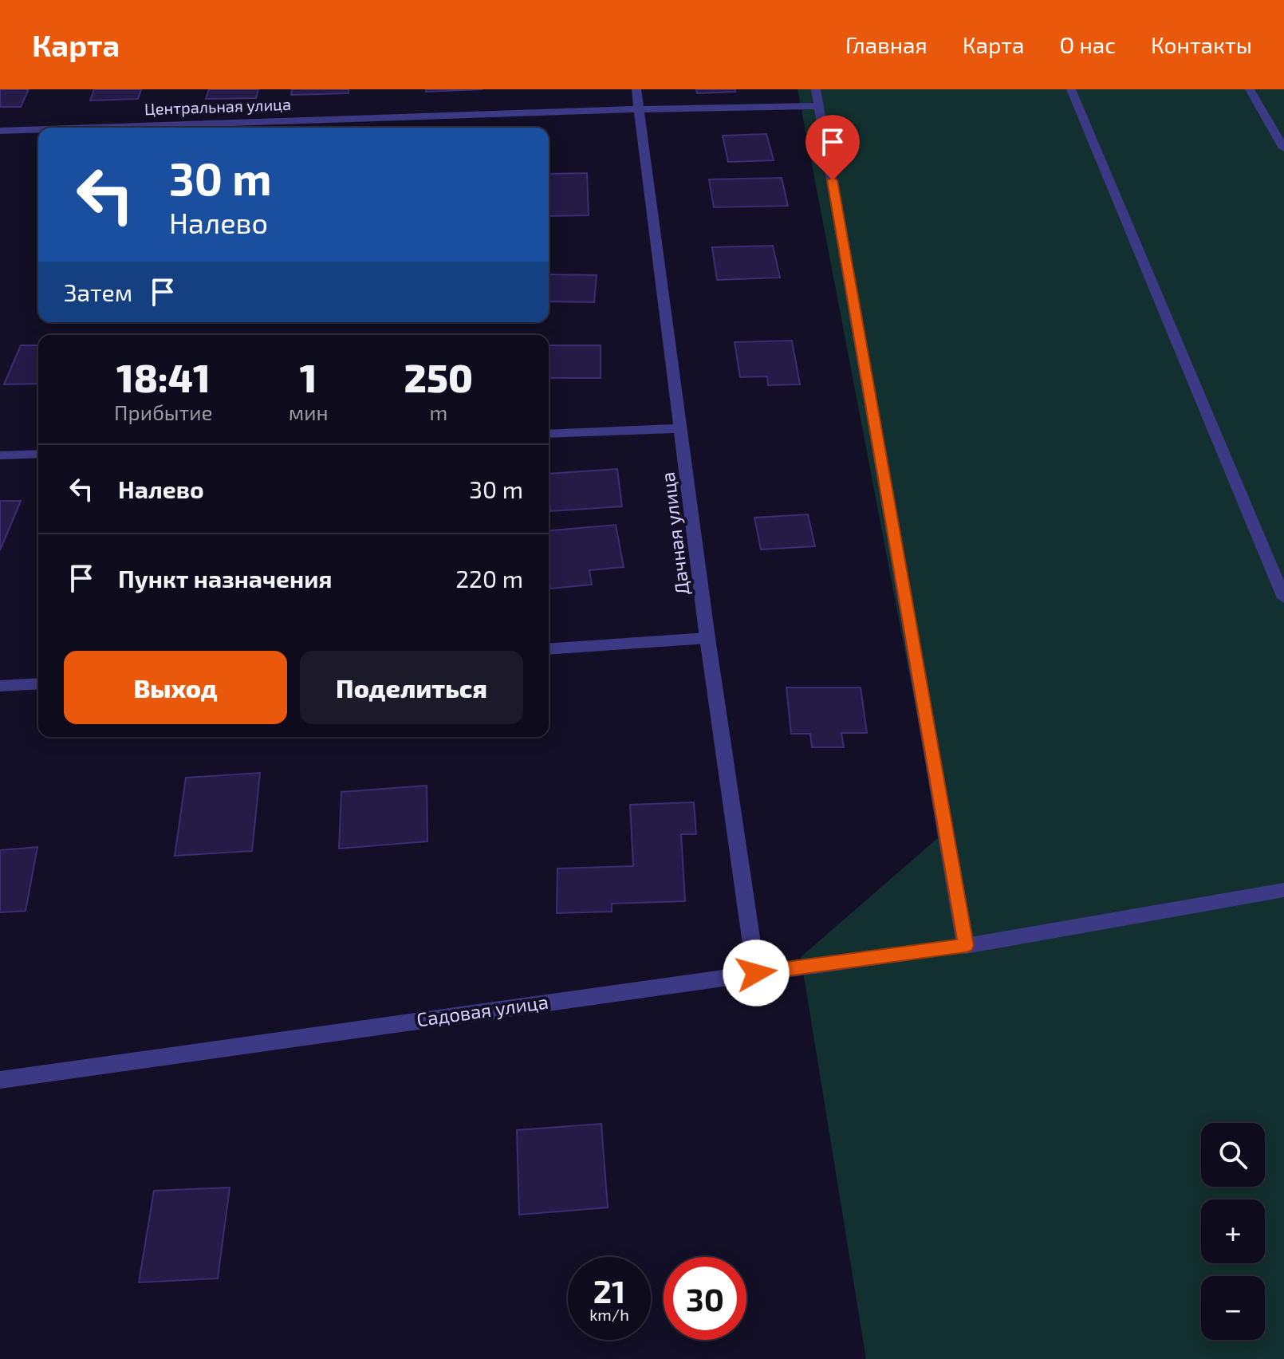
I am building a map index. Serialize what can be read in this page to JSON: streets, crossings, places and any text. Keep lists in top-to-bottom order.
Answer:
{
  "streets": {
    "street": ["Центральная улица", "Дачная улица", "Садовая улица"]
  },
  "crossings": [
    ["Центральная улица", "Дачная улица"],
    ["Дачная улица", "Садовая улица"]
  ],
  "page": {
    "header": "Карта",
    "nav": [
      "Главная",
      "Карта",
      "О нас",
      "Контакты"
    ],
    "turn": ["30 m", "Налево"],
    "then": "Затем",
    "eta": [
      "18:41",
      "Прибытие",
      "1",
      "мин",
      "250",
      "m"
    ],
    "list": [
      {
        "name": "Налево",
        "value": "30 m"
      },
      {
        "name": "Пункт назначения",
        "value": "220 m"
      }
    ],
    "buttons": ["Выход", "Поделиться"],
    "map_buttons": ["+", "−"],
    "speed": "21 km/h",
    "limit": "30"
  }
}
